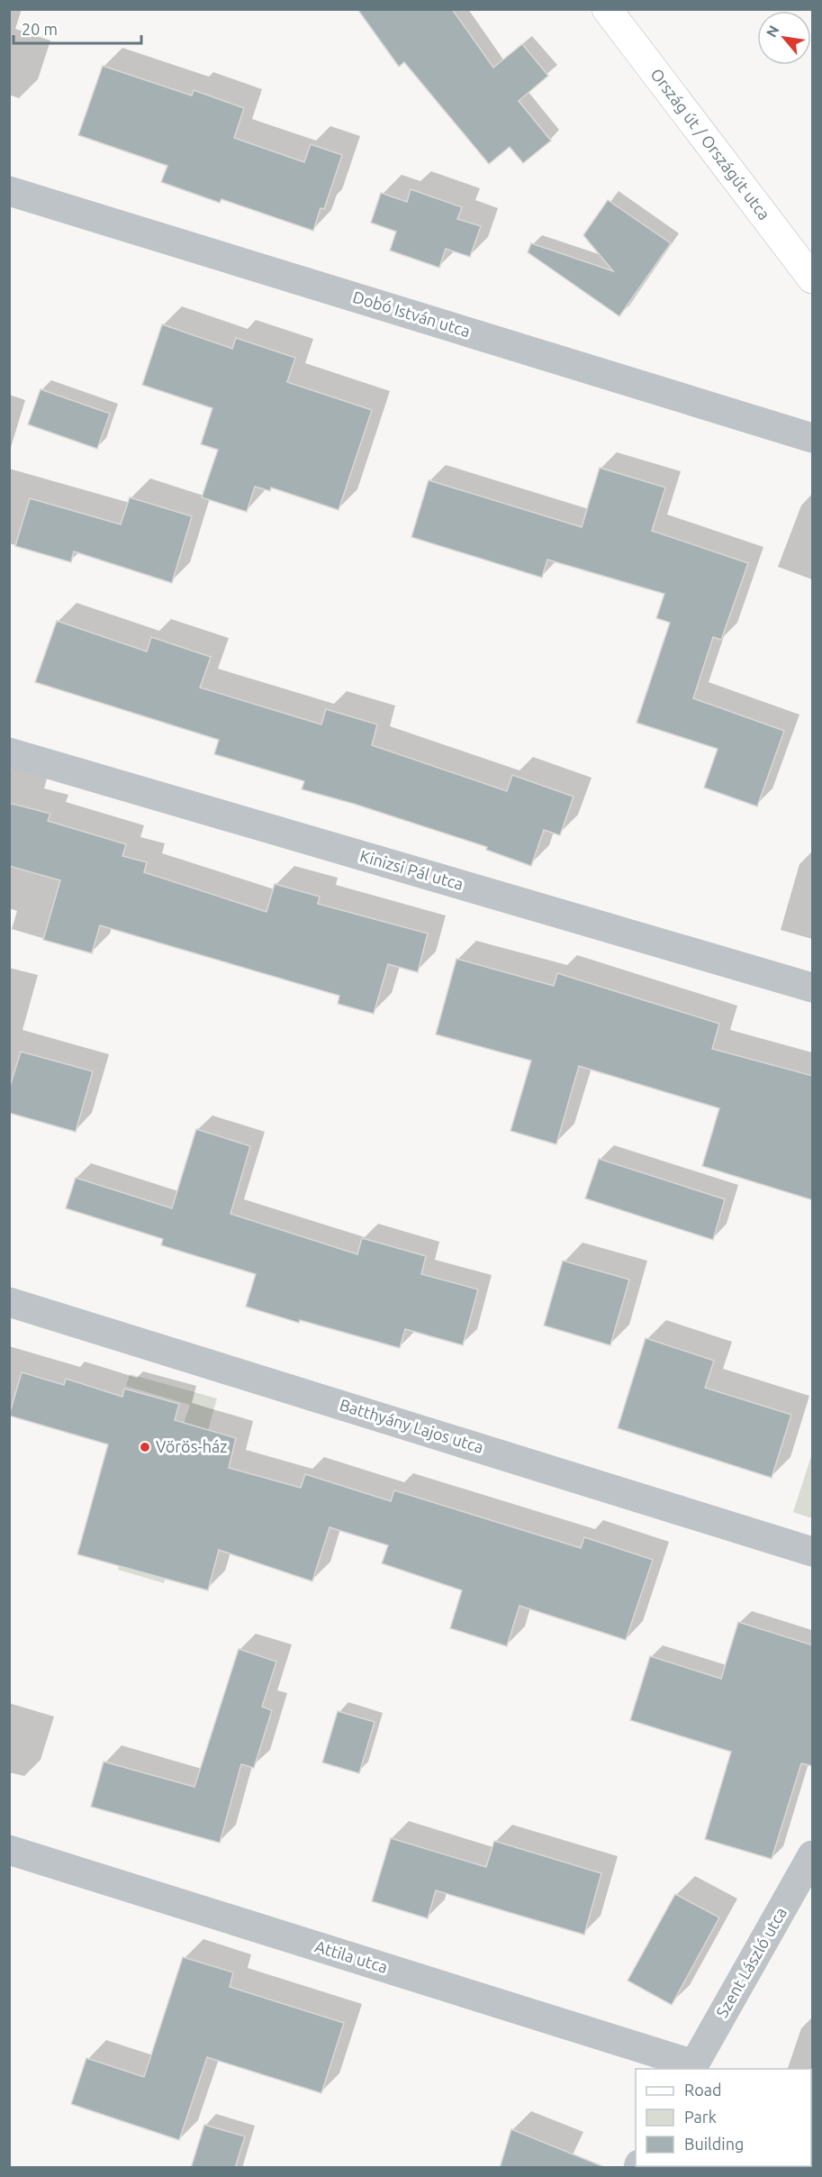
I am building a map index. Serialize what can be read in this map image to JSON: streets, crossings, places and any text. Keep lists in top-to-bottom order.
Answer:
{
  "streets": {
    "main road": ["Ország út / Országút utca"],
    "street": [
      "Dobó István utca",
      "Kinizsi Pál utca",
      "Batthyány Lajos utca",
      "Attila utca",
      "Szent László utca"
    ]
  },
  "crossings": [
    ["Attila utca", "Szent László utca"]
  ],
  "places": ["Vörös-ház"],
  "legend": ["Road", "Park", "Building"],
  "scale_bar": "20 m",
  "north": "top left"
}
